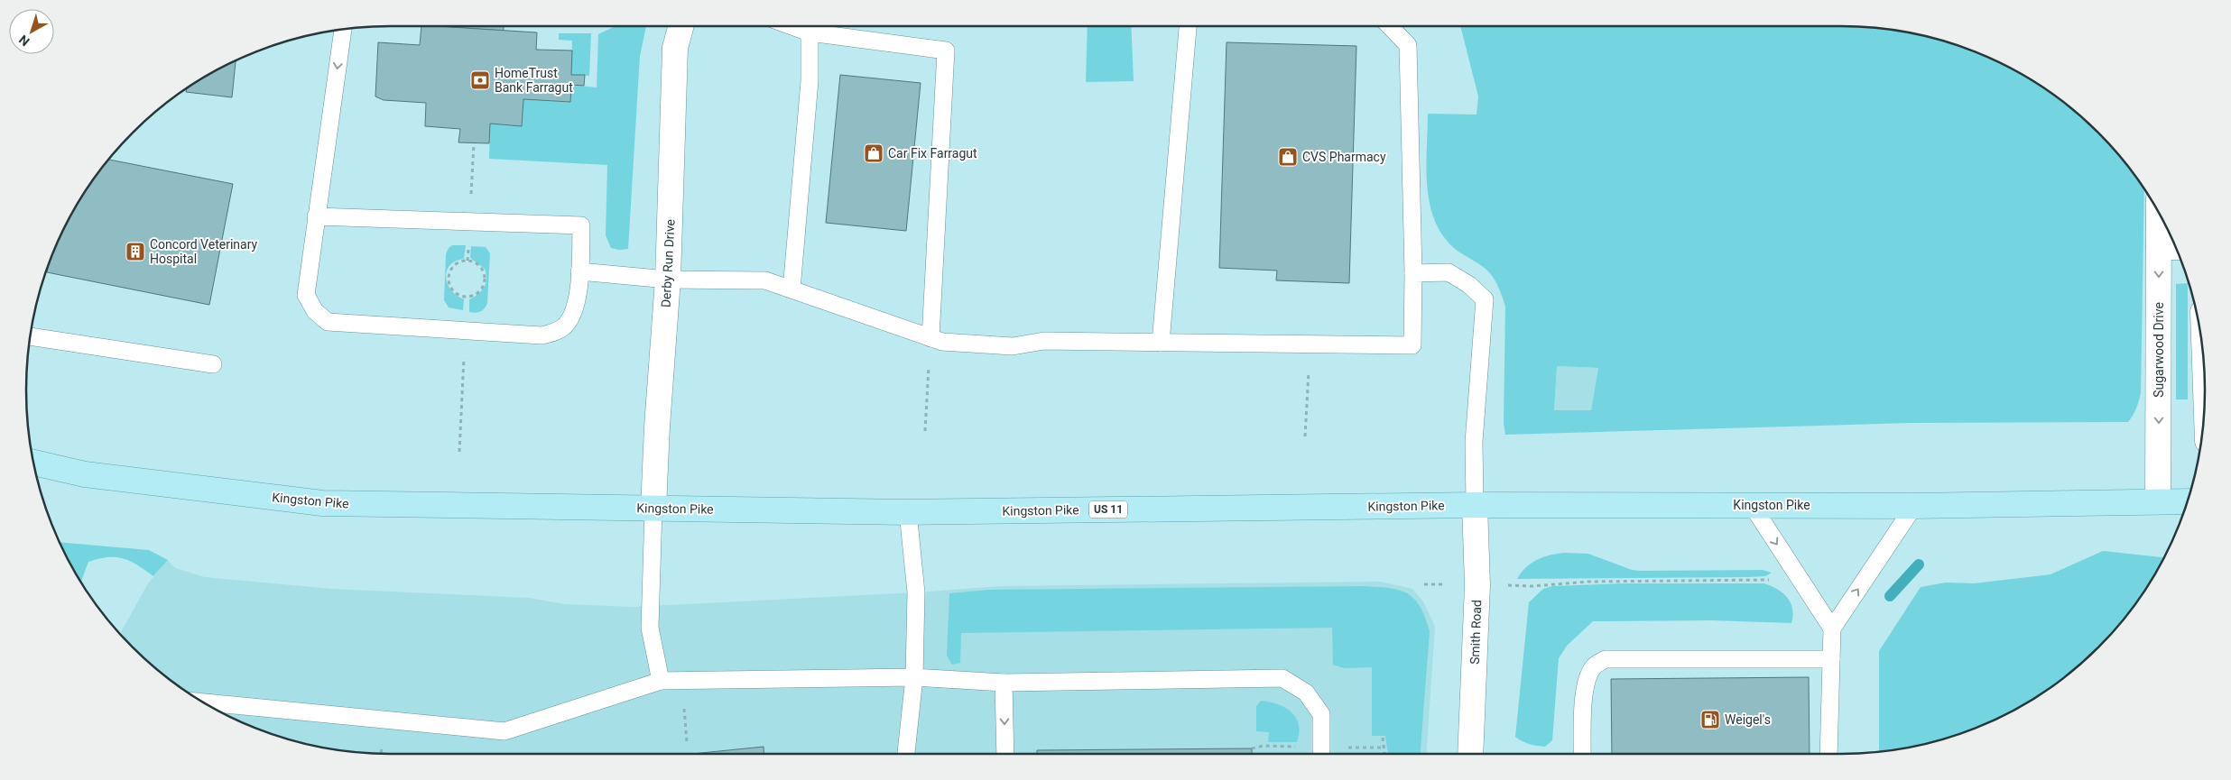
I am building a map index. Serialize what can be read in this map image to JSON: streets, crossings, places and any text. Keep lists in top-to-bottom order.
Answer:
{
  "streets": {
    "main road": ["Kingston Pike", "US 11"],
    "street": ["Derby Run Drive", "Sugarwood Drive", "Smith Road"]
  },
  "crossings": [
    ["Derby Run Drive", "Kingston Pike"],
    ["Sugarwood Drive", "Kingston Pike"],
    ["Kingston Pike", "Smith Road"]
  ],
  "one_way": ["Sugarwood Drive"],
  "places": {
    "bank": ["HomeTrust Bank Farragut"],
    "shop": ["Car Fix Farragut", "CVS Pharmacy"],
    "building": ["Concord Veterinary Hospital"],
    "fuel station": ["Weigel's"]
  },
  "north": "bottom left"
}
